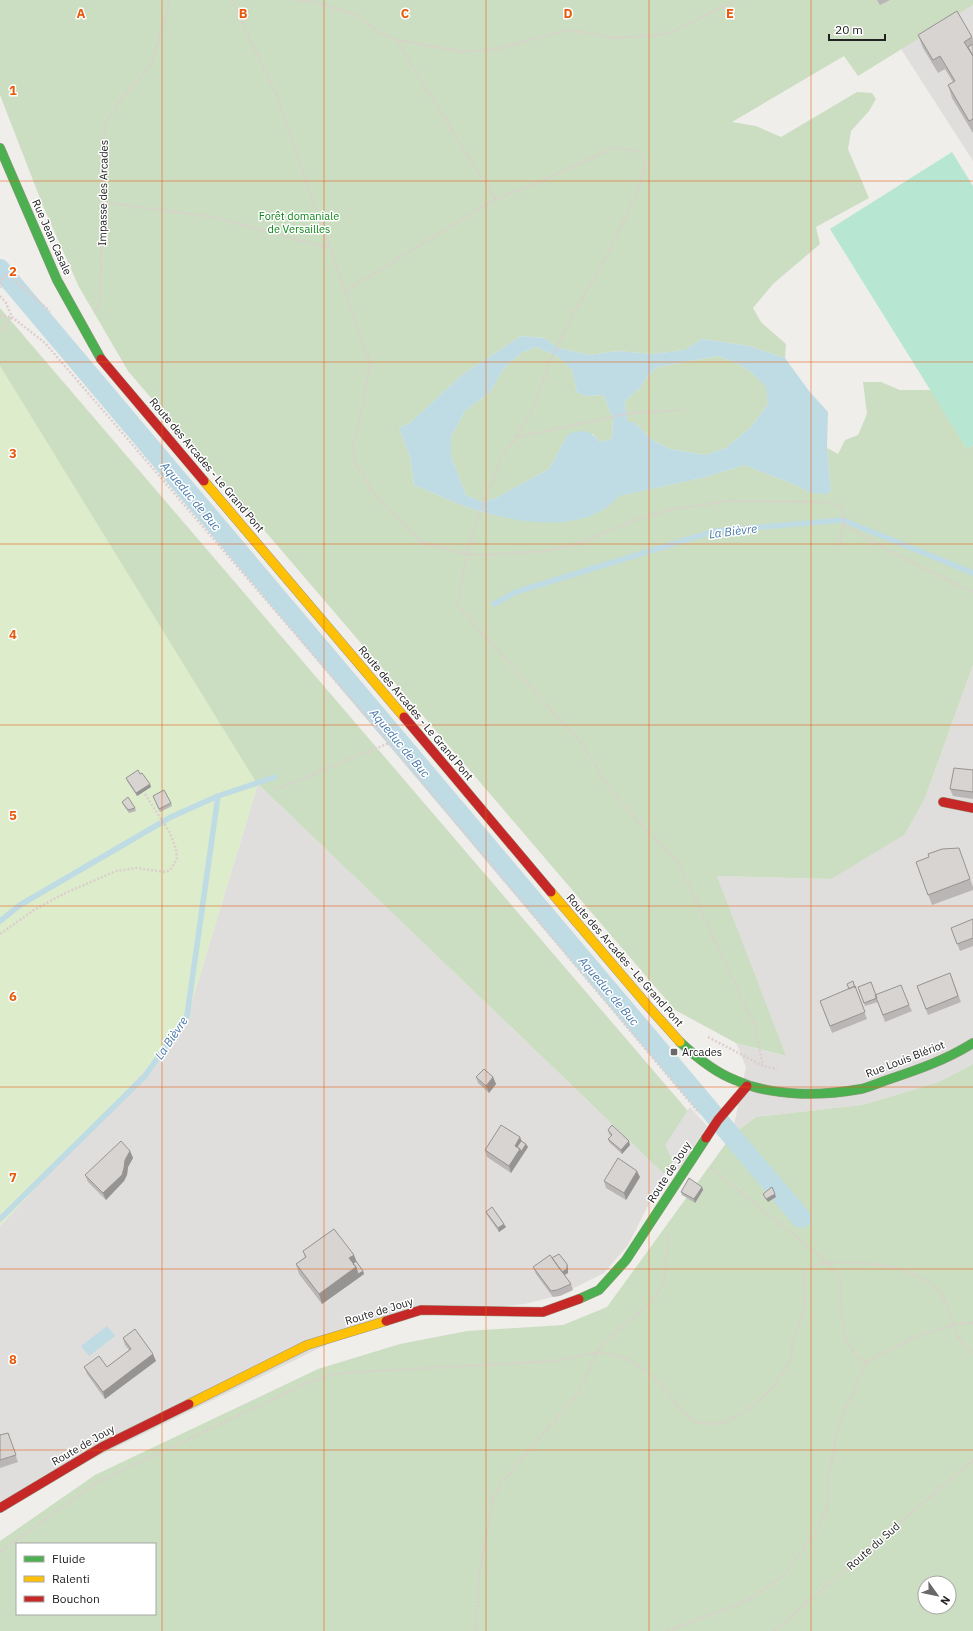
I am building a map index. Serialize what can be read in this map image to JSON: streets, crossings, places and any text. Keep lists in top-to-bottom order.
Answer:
{
  "streets": {
    "main road": [
      "Rue Jean Casale",
      "Route des Arcades - Le Grand Pont",
      "Rue Louis Blériot",
      "Route de Jouy"
    ],
    "path": ["Impasse des Arcades", "Route du Sud"]
  },
  "crossings": [
    ["Impasse des Arcades", "Rue Jean Casale"],
    ["Rue Jean Casale", "Route des Arcades - Le Grand Pont"],
    ["Route des Arcades - Le Grand Pont", "Rue Louis Blériot"],
    ["Route des Arcades - Le Grand Pont", "Route de Jouy"],
    ["Rue Louis Blériot", "Route de Jouy"]
  ],
  "water": ["Aqueduc de Buc", "La Bièvre"],
  "parks": ["Forêt domaniale de Versailles"],
  "places": {
    "transit": ["Arcades"]
  },
  "legend": ["Fluide", "Ralenti", "Bouchon"],
  "scale_bar": "20 m",
  "north": "bottom right",
  "grid": {
    "columns": [
      "A",
      "B",
      "C",
      "D",
      "E"
    ],
    "rows": [
      "1",
      "2",
      "3",
      "4",
      "5",
      "6",
      "7",
      "8"
    ]
  }
}
